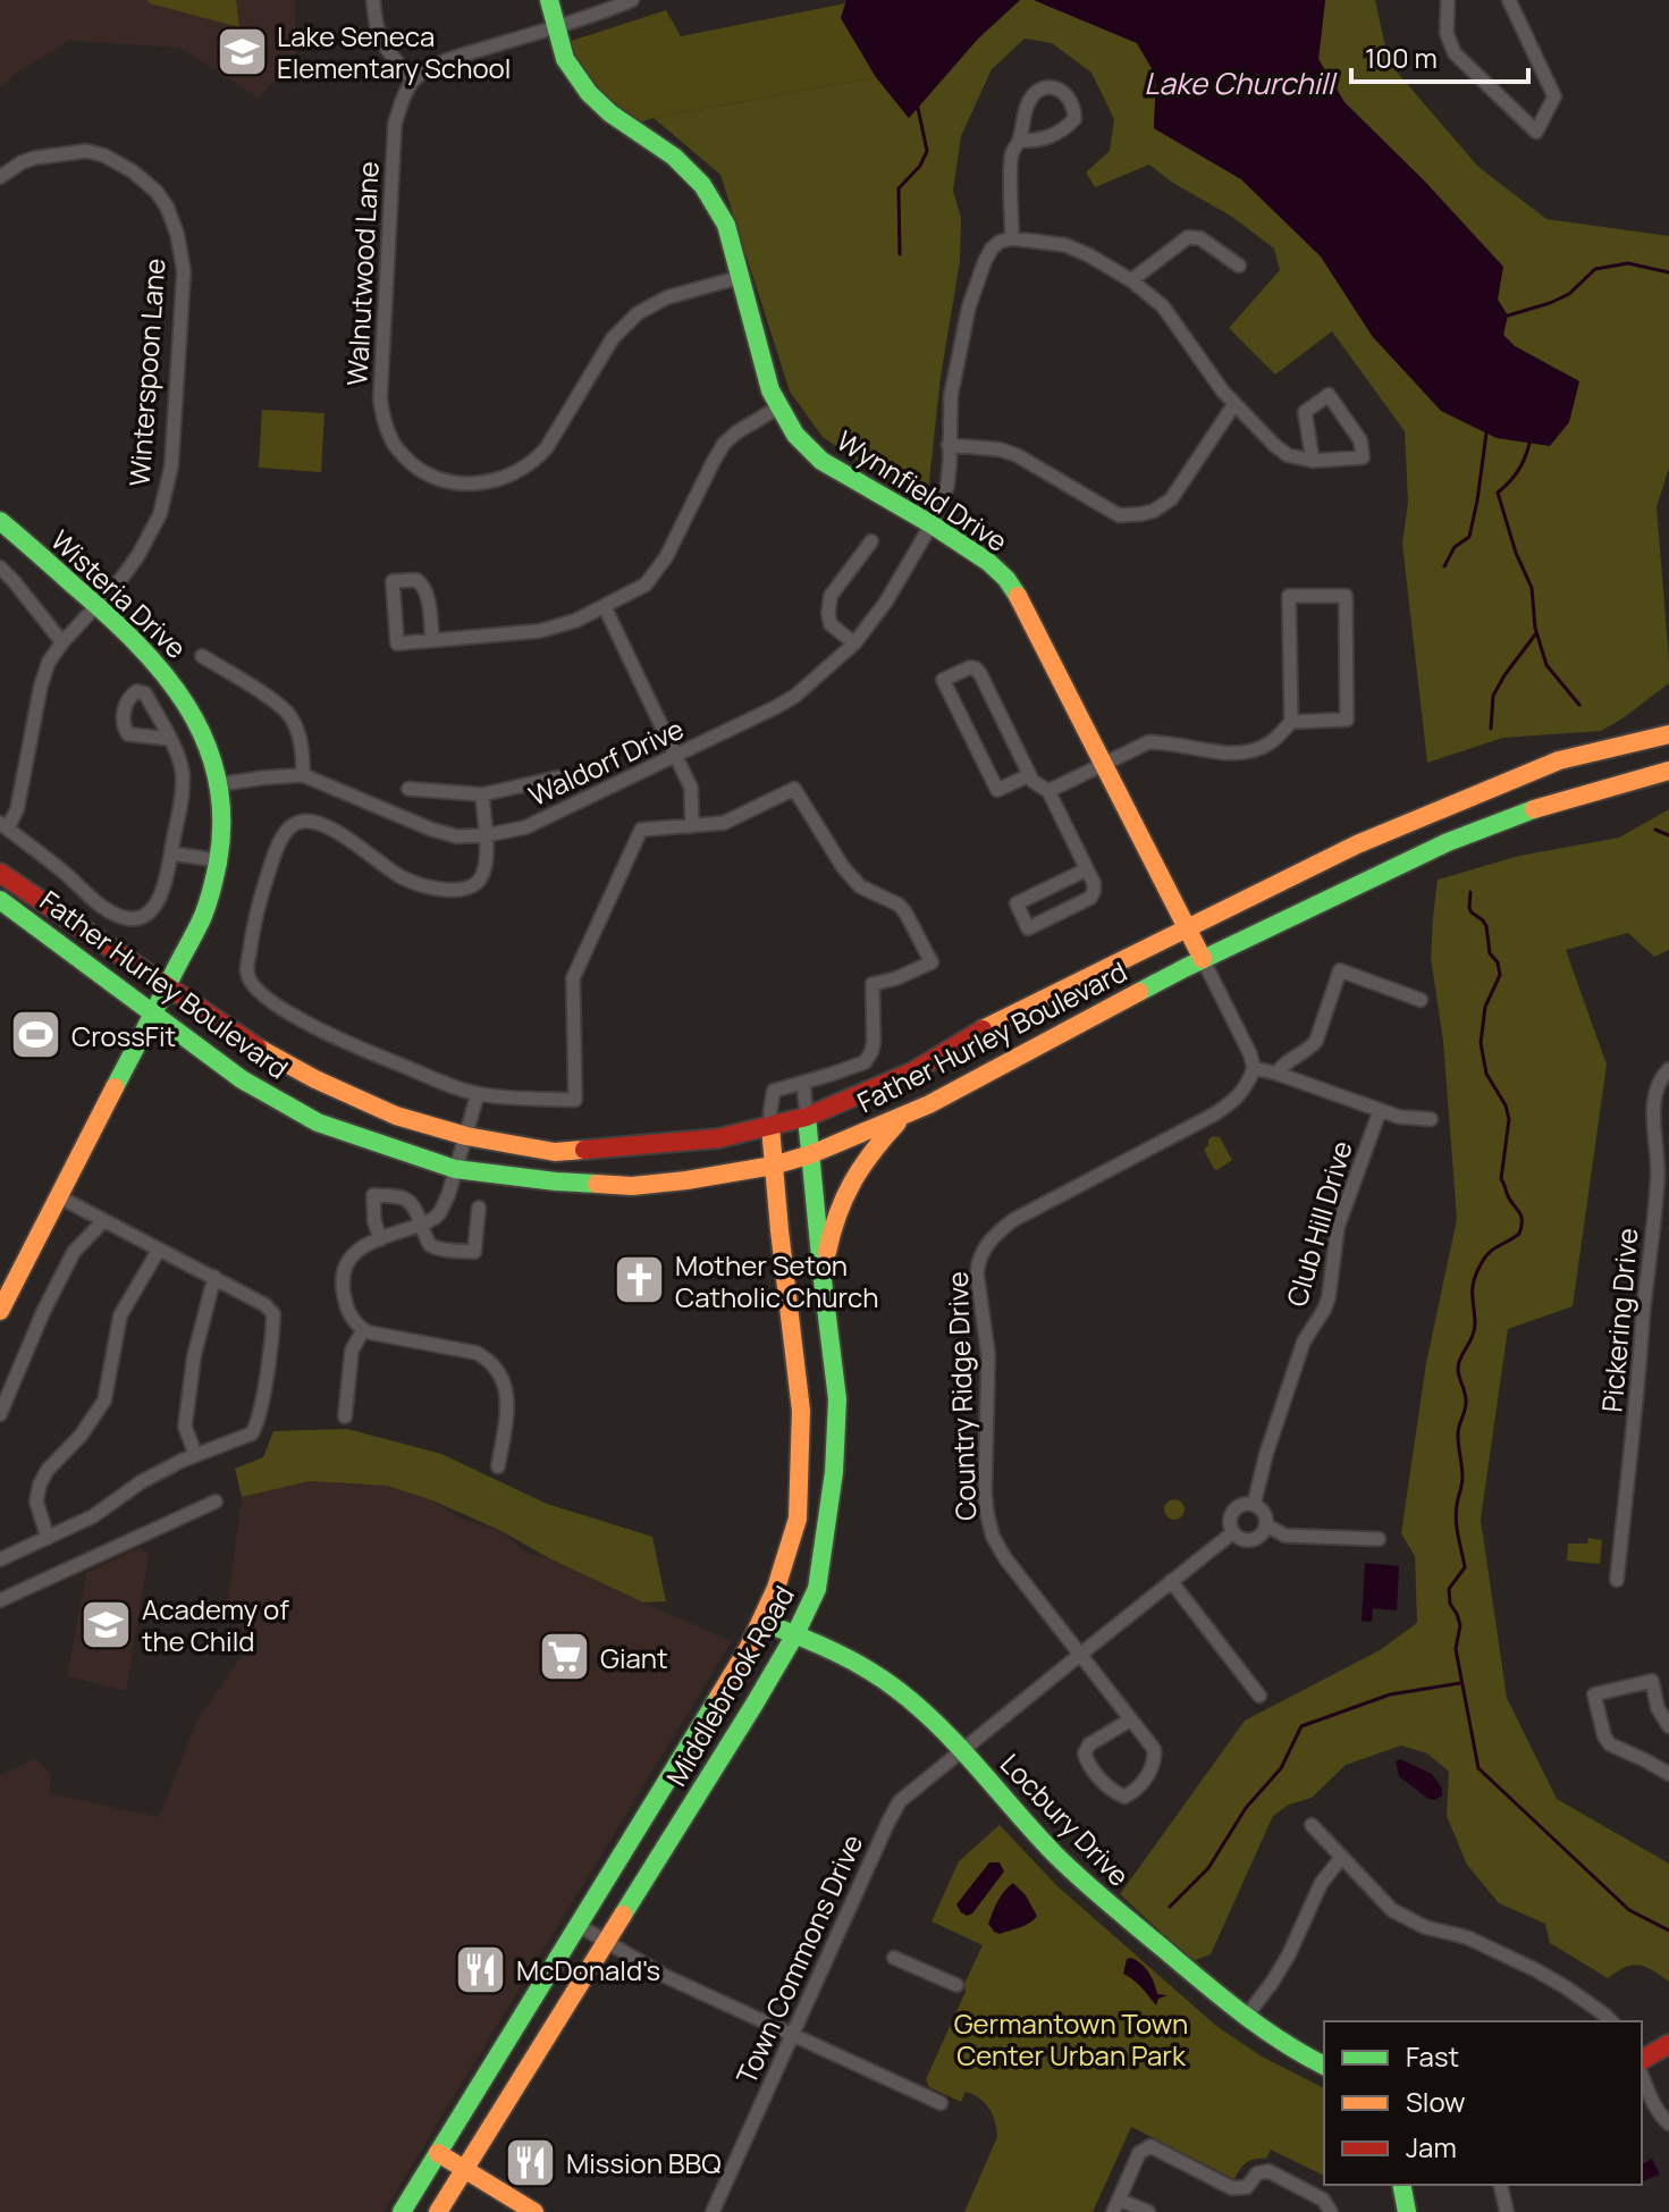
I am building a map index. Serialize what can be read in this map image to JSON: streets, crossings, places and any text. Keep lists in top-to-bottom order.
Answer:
{
  "streets": {
    "main road": [
      "Wynnfield Drive",
      "Wisteria Drive",
      "Father Hurley Boulevard",
      "Middlebrook Road",
      "Locbury Drive"
    ],
    "street": [
      "Walnutwood Lane",
      "Winterspoon Lane",
      "Waldorf Drive",
      "Club Hill Drive",
      "Pickering Drive",
      "Country Ridge Drive",
      "Town Commons Drive"
    ]
  },
  "crossings": [
    ["Walnutwood Lane", "Wynnfield Drive"],
    ["Winterspoon Lane", "Wisteria Drive"],
    ["Wynnfield Drive", "Waldorf Drive"],
    ["Wynnfield Drive", "Father Hurley Boulevard"],
    ["Wisteria Drive", "Waldorf Drive"],
    ["Wisteria Drive", "Father Hurley Boulevard"],
    ["Father Hurley Boulevard", "Middlebrook Road"],
    ["Club Hill Drive", "Country Ridge Drive"],
    ["Club Hill Drive", "Locbury Drive"],
    ["Club Hill Drive", "Town Commons Drive"],
    ["Middlebrook Road", "Locbury Drive"],
    ["Locbury Drive", "Town Commons Drive"]
  ],
  "water": ["Lake Churchill"],
  "parks": ["Germantown Town Center Urban Park"],
  "places": {
    "school or university": ["Lake Seneca Elementary School", "Academy of the Child"],
    "sports": ["CrossFit"],
    "church": ["Mother Seton Catholic Church"],
    "supermarket": ["Giant"],
    "restaurant": ["McDonald's", "Mission BBQ"]
  },
  "legend": ["Fast", "Slow", "Jam"],
  "scale_bar": "100 m"
}
